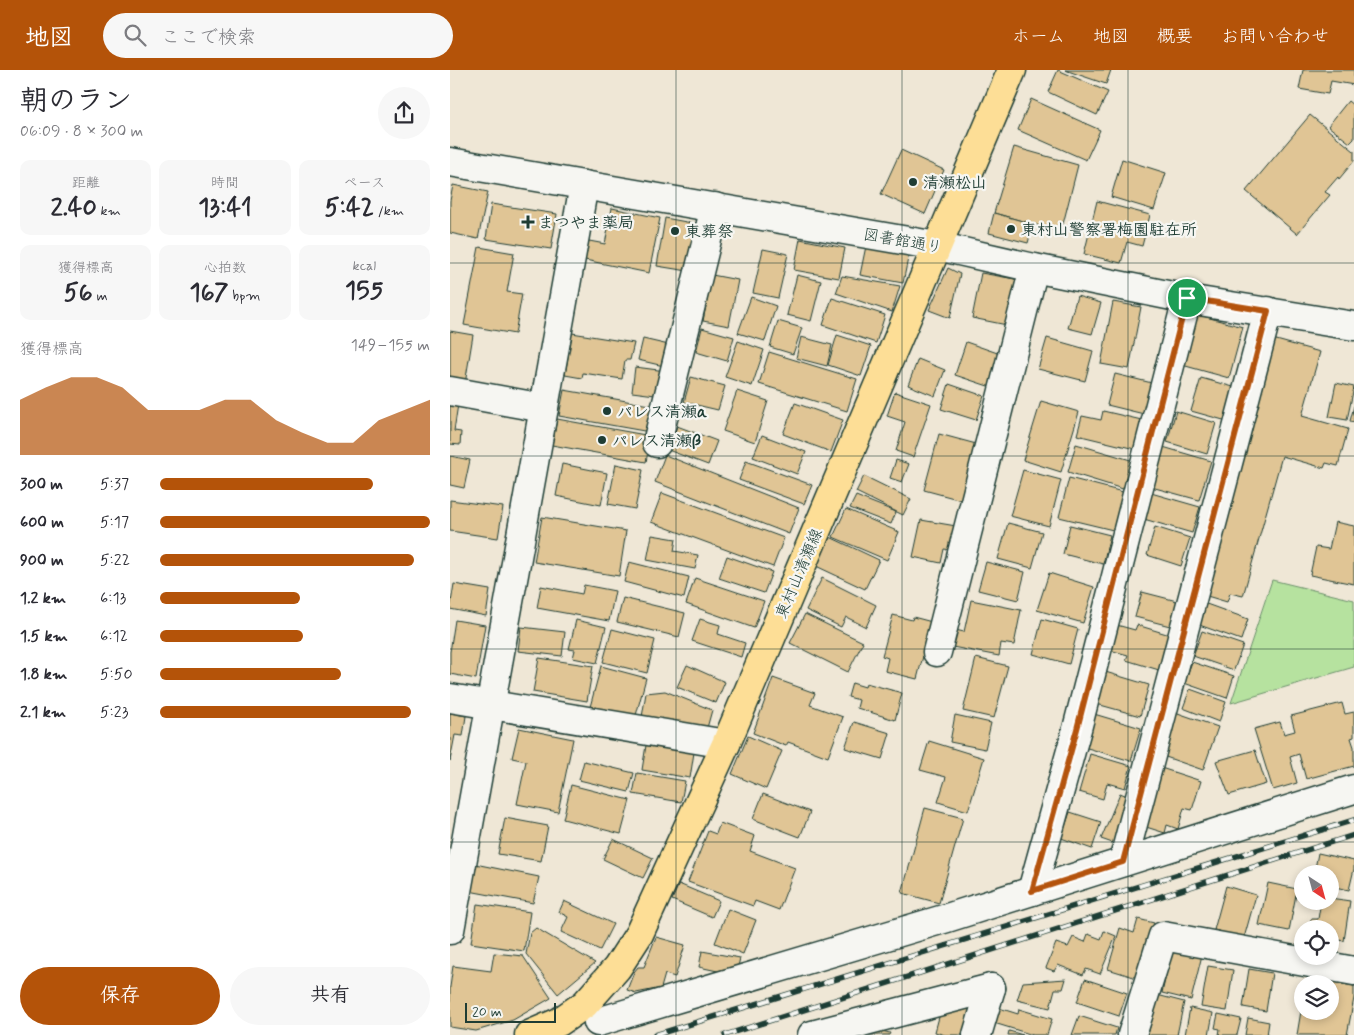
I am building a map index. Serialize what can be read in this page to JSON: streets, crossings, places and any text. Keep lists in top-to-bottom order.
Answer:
{
  "streets": {
    "main road": ["東村山清瀬線"],
    "street": ["図書館通り"]
  },
  "crossings": [
    ["図書館通り", "東村山清瀬線"]
  ],
  "places": {
    "other": [
      "清瀬松山",
      "東村山警察署梅園駐在所",
      "東葬祭",
      "パレス清瀬α",
      "パレス清瀬β"
    ],
    "health": ["まつやま薬局"]
  },
  "scale_bar": "20 m",
  "north": "bottom right",
  "page": {
    "header": "地図",
    "search": "ここで検索",
    "nav": [
      "ホーム",
      "地図",
      "概要",
      "お問い合わせ"
    ],
    "heading": ["朝のラン", "06:09 · 8 × 300 m"],
    "stats": [
      ["距離", "2.40 km"],
      ["時間", "13:41"],
      ["ペース", "5:42 /km"],
      ["獲得標高", "56 m"],
      ["心拍数", "167 bpm"],
      ["kcal", "155"]
    ],
    "chart": ["獲得標高", "149–155 m"],
    "list": [
      {
        "name": "300 m",
        "note": "5:37"
      },
      {
        "name": "600 m",
        "note": "5:17"
      },
      {
        "name": "900 m",
        "note": "5:22"
      },
      {
        "name": "1.2 km",
        "note": "6:13"
      },
      {
        "name": "1.5 km",
        "note": "6:12"
      },
      {
        "name": "1.8 km",
        "note": "5:50"
      },
      {
        "name": "2.1 km",
        "note": "5:23"
      }
    ],
    "buttons": ["保存", "共有"],
    "scale": "20 m"
  }
}
